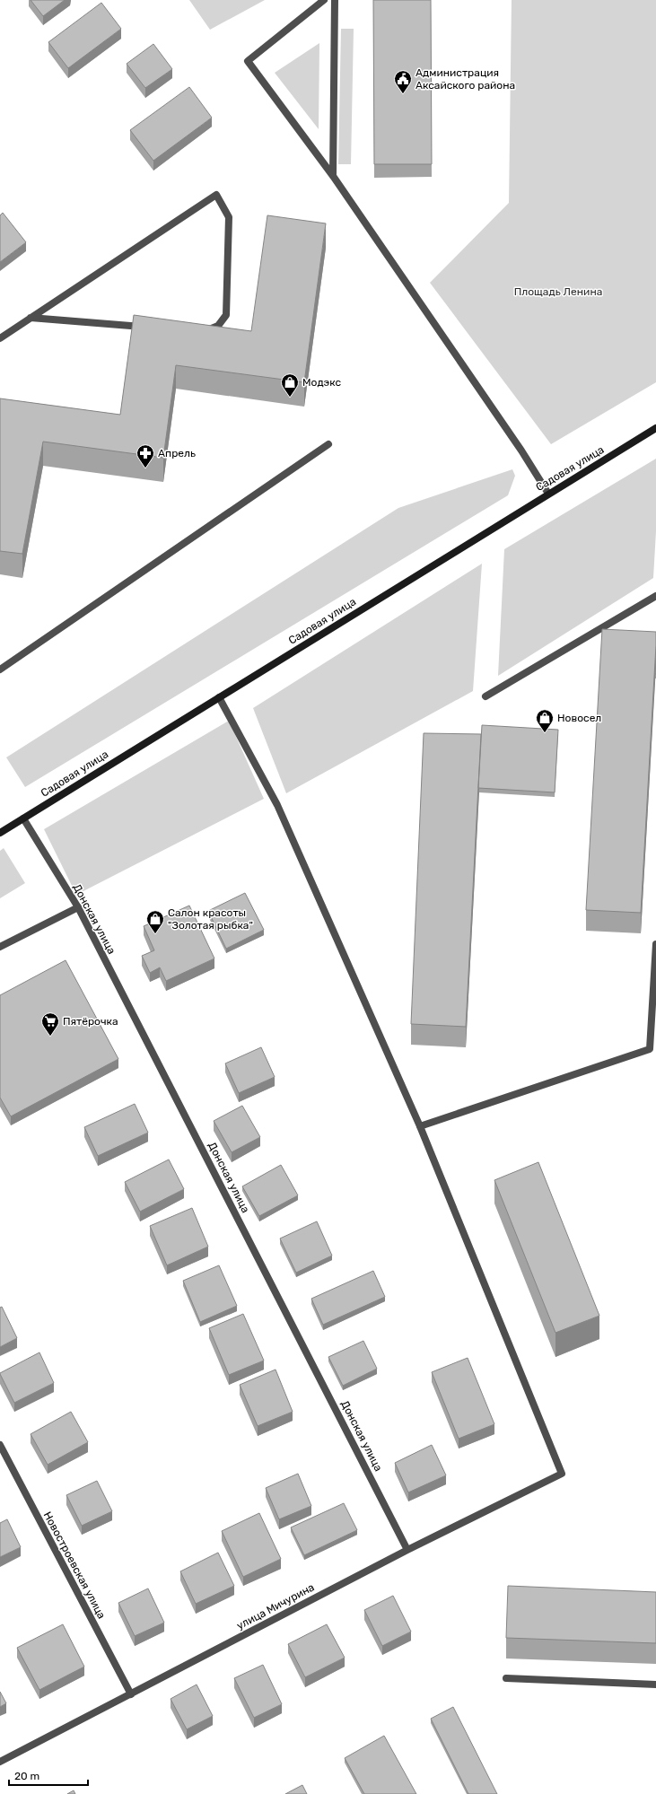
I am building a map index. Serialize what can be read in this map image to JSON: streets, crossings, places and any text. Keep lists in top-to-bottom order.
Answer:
{
  "streets": {
    "street": [
      "Садовая улица",
      "Донская улица",
      "Новостроевская улица",
      "улица Мичурина"
    ]
  },
  "crossings": [
    ["Садовая улица", "Донская улица"],
    ["Донская улица", "улица Мичурина"],
    ["Новостроевская улица", "улица Мичурина"]
  ],
  "parks": ["Площадь Ленина"],
  "places": {
    "public building": ["Администрация Аксайского района"],
    "shop": ["Модэкс", "Новосел", "Салон красоты \"Золотая рыбка\""],
    "pharmacy": ["Апрель"],
    "supermarket": ["Пятёрочка"]
  },
  "scale_bar": "20 m"
}
